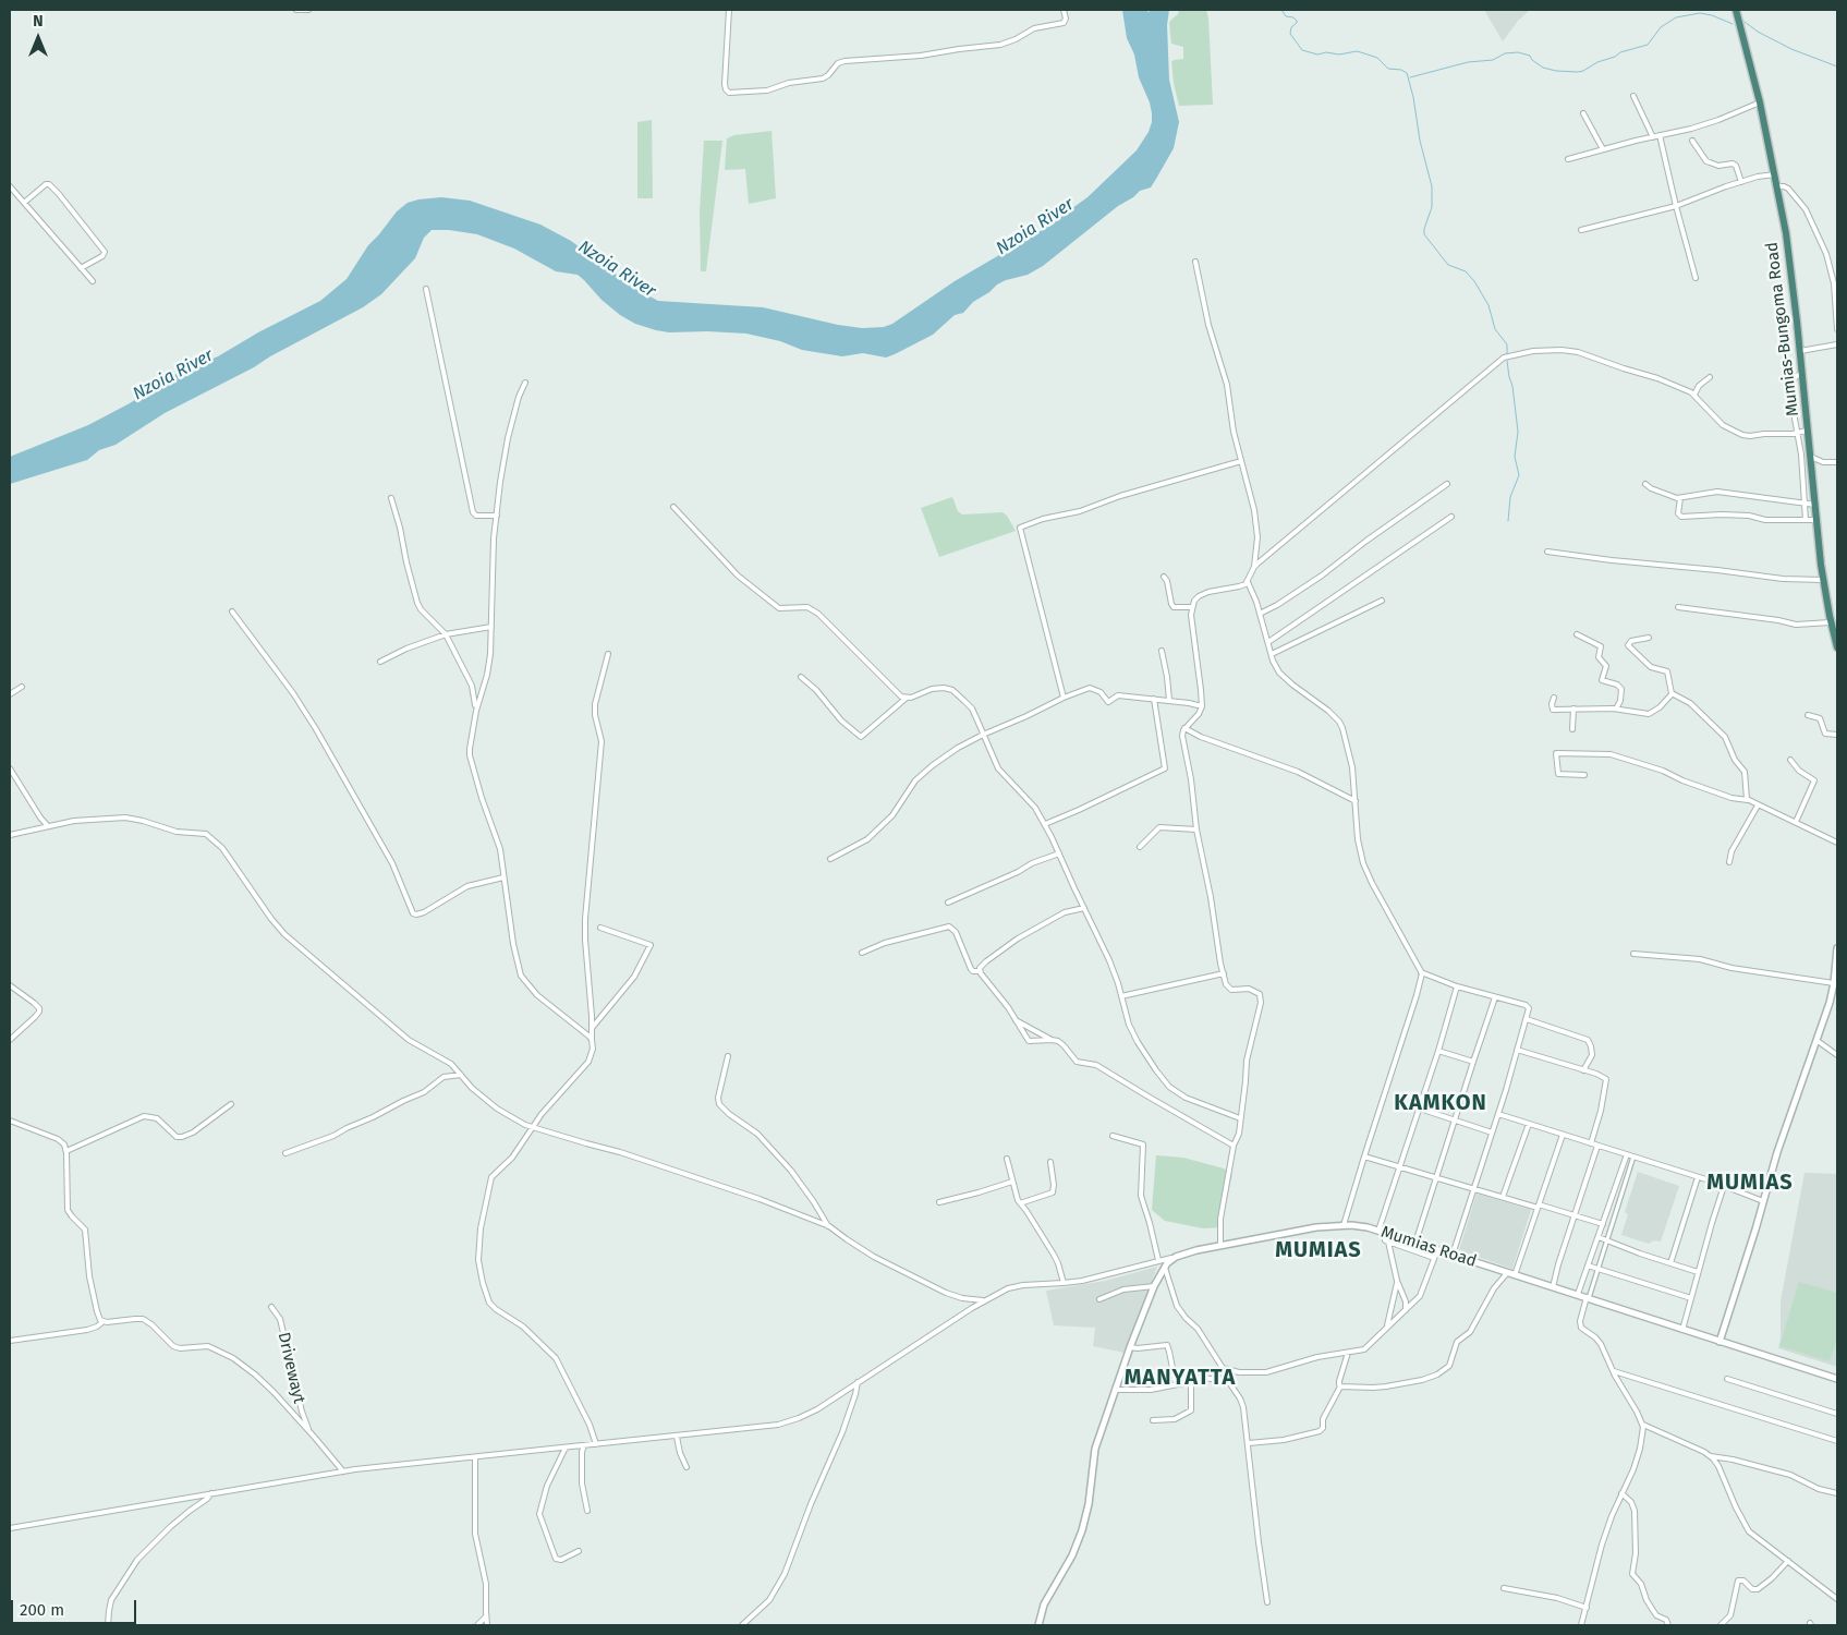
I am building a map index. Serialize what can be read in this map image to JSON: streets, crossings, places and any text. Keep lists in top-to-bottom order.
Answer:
{
  "streets": {
    "highway": ["Mumias-Bungoma Road"],
    "street": ["Mumias Road", "Drivewayt"]
  },
  "districts": [
    "KAMKON",
    "MUMIAS",
    "MUMIAS",
    "MANYATTA"
  ],
  "water": ["Nzoia River"],
  "scale_bar": "200 m",
  "north": "top"
}
